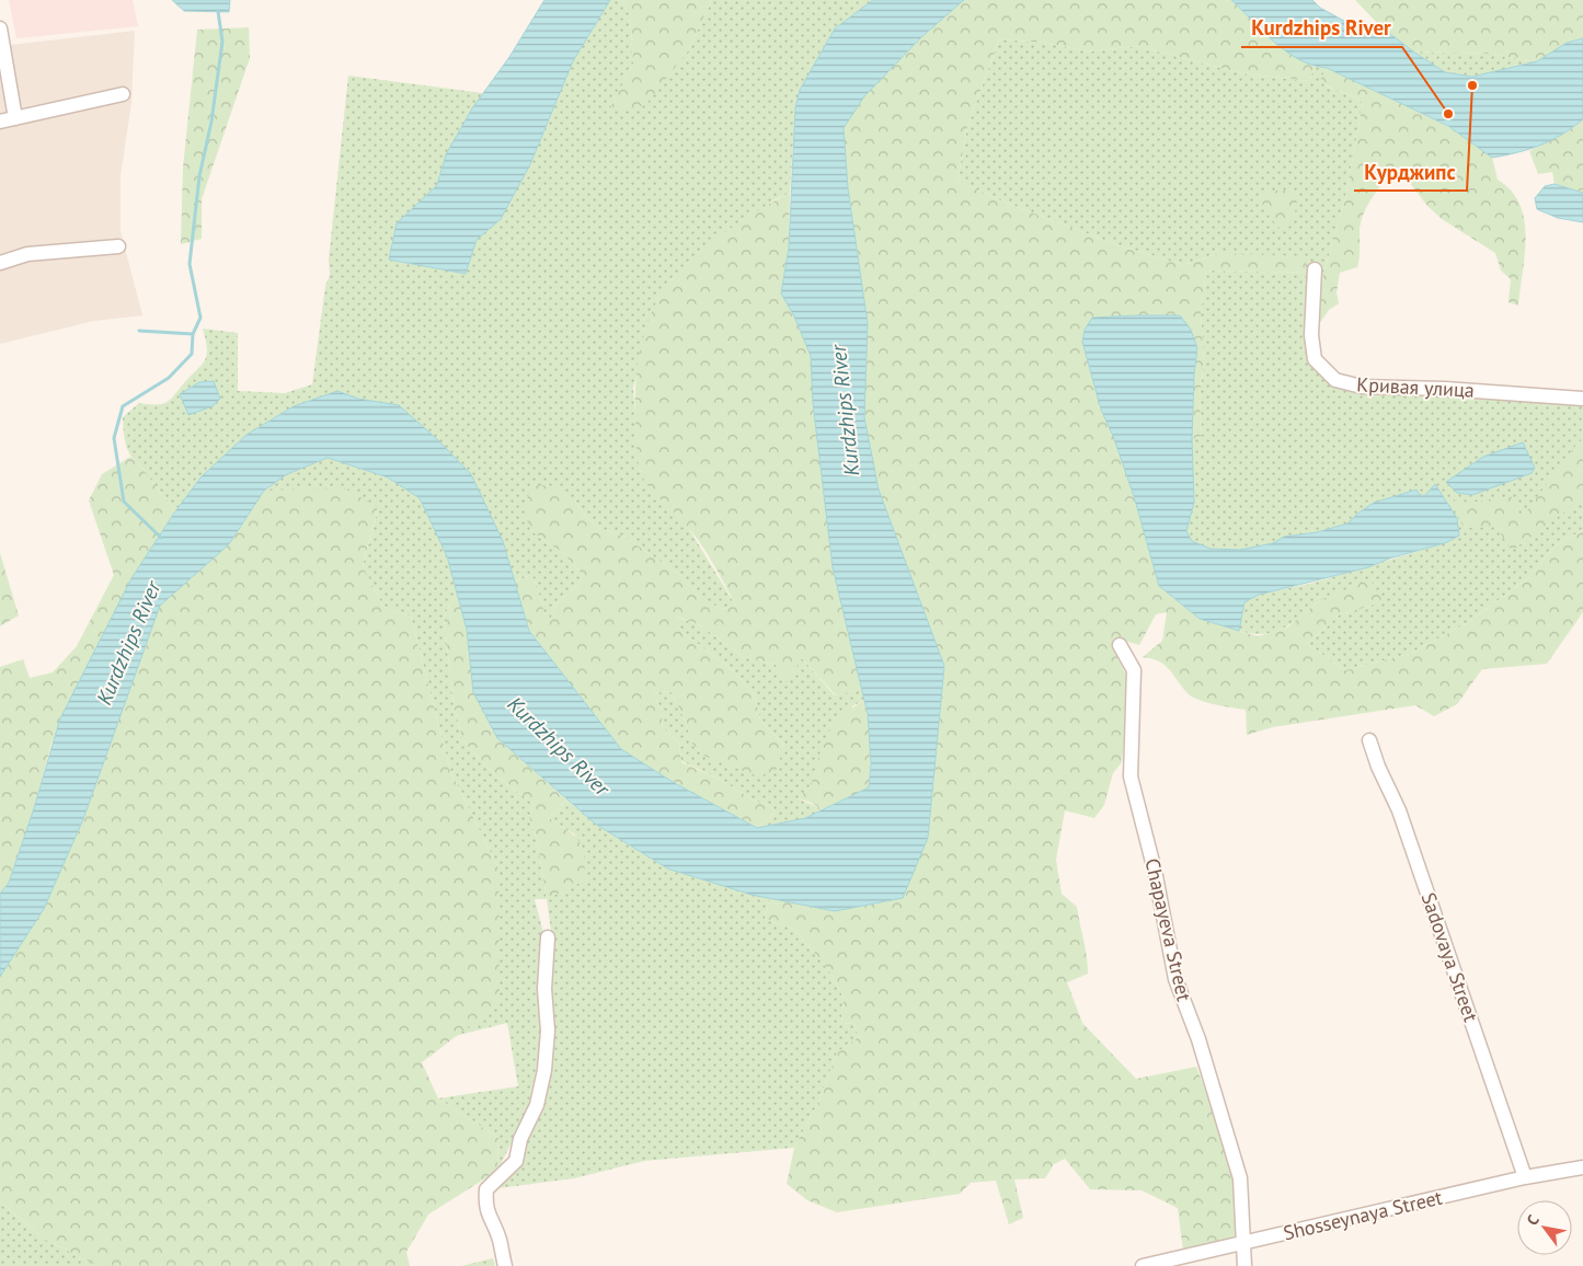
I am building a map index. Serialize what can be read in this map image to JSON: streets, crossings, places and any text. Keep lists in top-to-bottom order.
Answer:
{
  "streets": {
    "street": [
      "Кривая улица",
      "Chapayeva Street",
      "Sadovaya Street",
      "Shosseynaya Street"
    ]
  },
  "crossings": [
    ["Chapayeva Street", "Shosseynaya Street"],
    ["Sadovaya Street", "Shosseynaya Street"]
  ],
  "water": ["Kurdzhips River"],
  "places": ["Курджипс", "Kurdzhips River"],
  "north": "top left"
}
